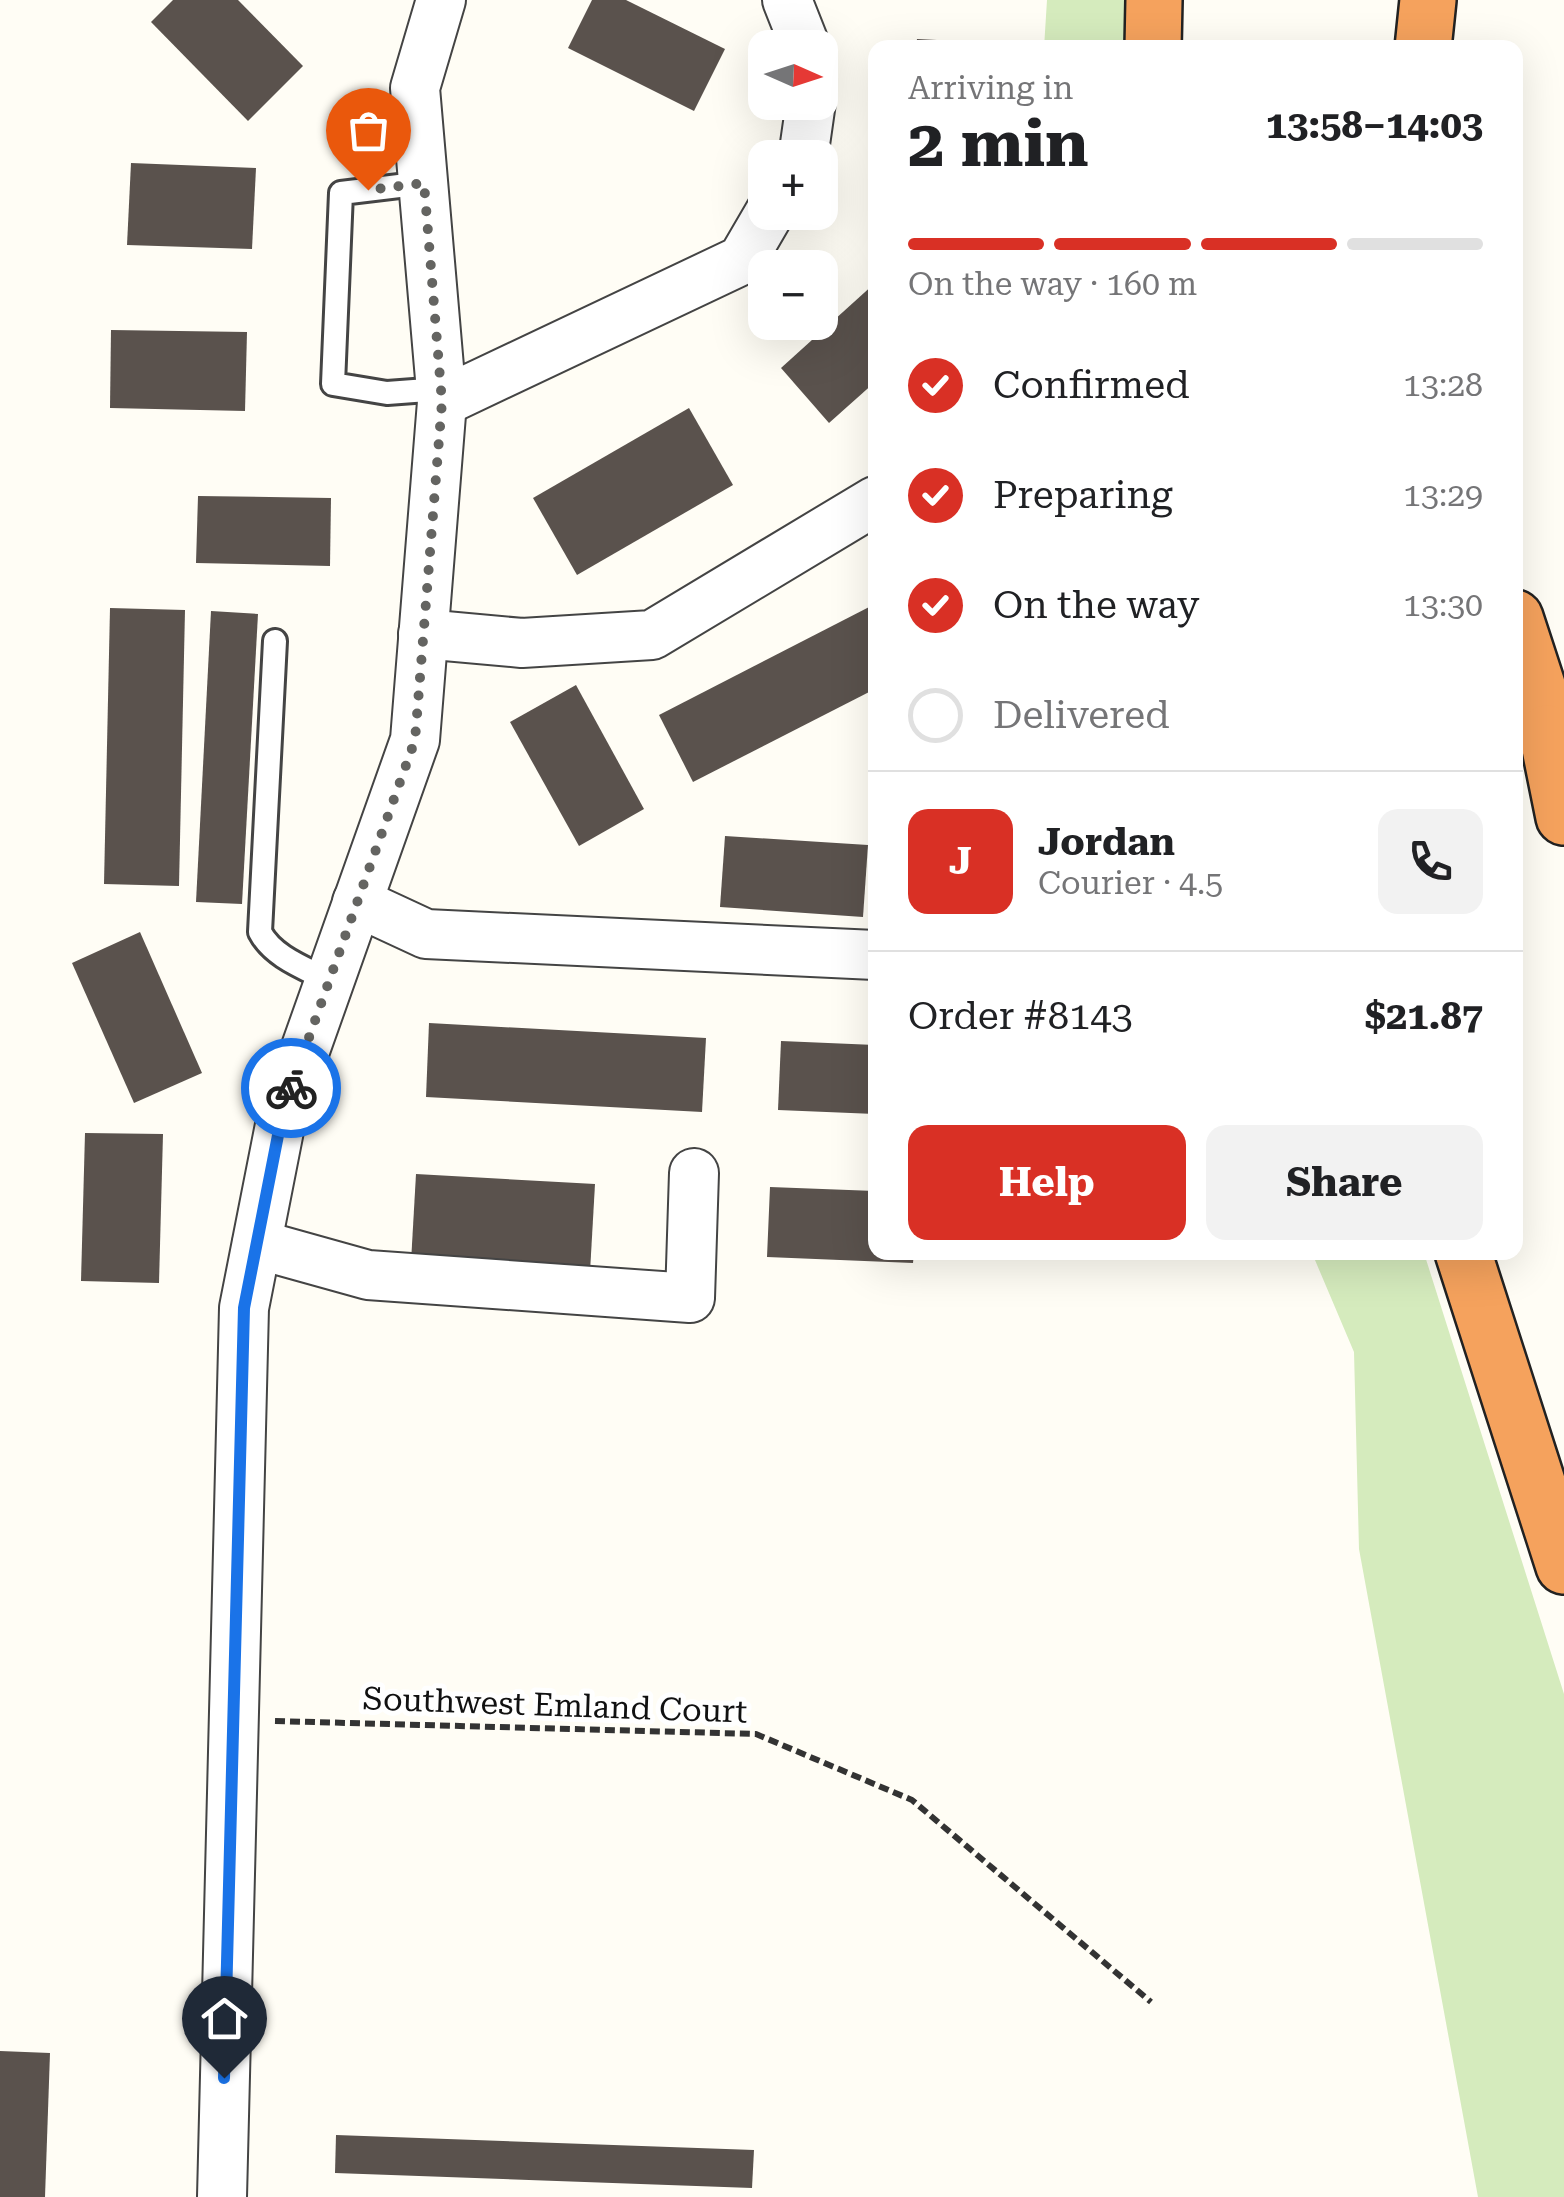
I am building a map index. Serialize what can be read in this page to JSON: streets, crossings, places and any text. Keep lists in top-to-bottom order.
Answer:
{
  "streets": {
    "path": ["Southwest Emland Court"]
  },
  "north": "right",
  "page": {
    "map_buttons": ["+", "−"],
    "heading": ["2 min", "Arriving in", "13:58–14:03"],
    "panel": [
      "Jordan",
      "Courier · 4.5",
      "Order #8143",
      "$21.87"
    ],
    "bar": "On the way · 160 m",
    "list": [
      ["Confirmed", "13:28"],
      ["Preparing", "13:29"],
      ["On the way", "13:30"],
      "Delivered"
    ],
    "round": "J",
    "buttons": ["Help", "Share"]
  }
}
